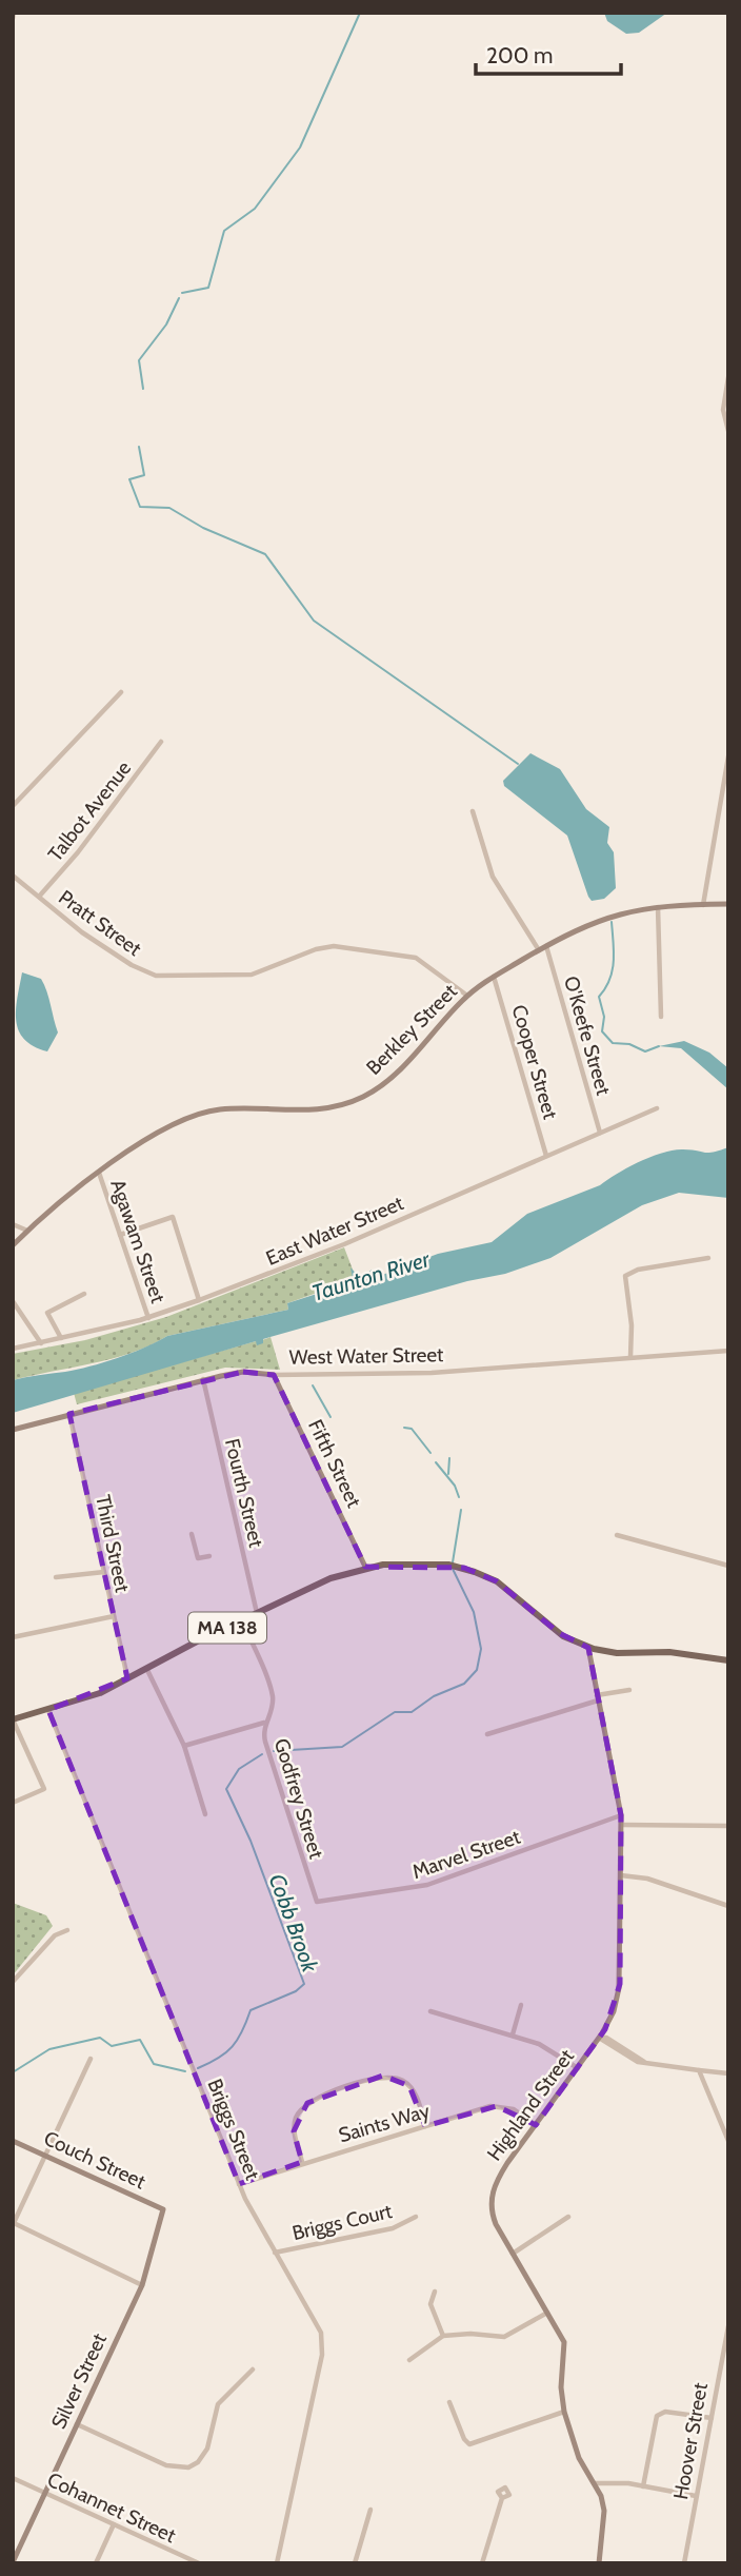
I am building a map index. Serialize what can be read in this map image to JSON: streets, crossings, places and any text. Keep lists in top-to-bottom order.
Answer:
{
  "streets": {
    "main road": ["MA 138"],
    "street": [
      "Talbot Avenue",
      "Pratt Street",
      "Berkley Street",
      "O'Keefe Street",
      "Cooper Street",
      "East Water Street",
      "Agawam Street",
      "West Water Street",
      "Fifth Street",
      "Fourth Street",
      "Third Street",
      "Godfrey Street",
      "Marvel Street",
      "Highland Street",
      "Saints Way",
      "Briggs Street",
      "Couch Street",
      "Briggs Court",
      "Silver Street",
      "Hoover Street",
      "Cohannet Street"
    ]
  },
  "crossings": [
    ["Talbot Avenue", "Pratt Street"],
    ["Pratt Street", "Berkley Street"],
    ["Berkley Street", "O'Keefe Street"],
    ["Berkley Street", "Cooper Street"],
    ["Berkley Street", "Agawam Street"],
    ["O'Keefe Street", "East Water Street"],
    ["Cooper Street", "East Water Street"],
    ["East Water Street", "Agawam Street"],
    ["West Water Street", "Fifth Street"],
    ["West Water Street", "Fourth Street"],
    ["West Water Street", "Third Street"],
    ["Fifth Street", "MA 138"],
    ["Fourth Street", "MA 138"],
    ["Third Street", "MA 138"],
    ["MA 138", "Godfrey Street"],
    ["MA 138", "Highland Street"],
    ["MA 138", "Briggs Street"],
    ["Godfrey Street", "Marvel Street"],
    ["Marvel Street", "Highland Street"],
    ["Highland Street", "Saints Way"],
    ["Saints Way", "Briggs Street"],
    ["Briggs Street", "Briggs Court"],
    ["Couch Street", "Silver Street"],
    ["Silver Street", "Cohannet Street"]
  ],
  "water": ["Taunton River", "Cobb Brook"],
  "scale_bar": "200 m"
}
